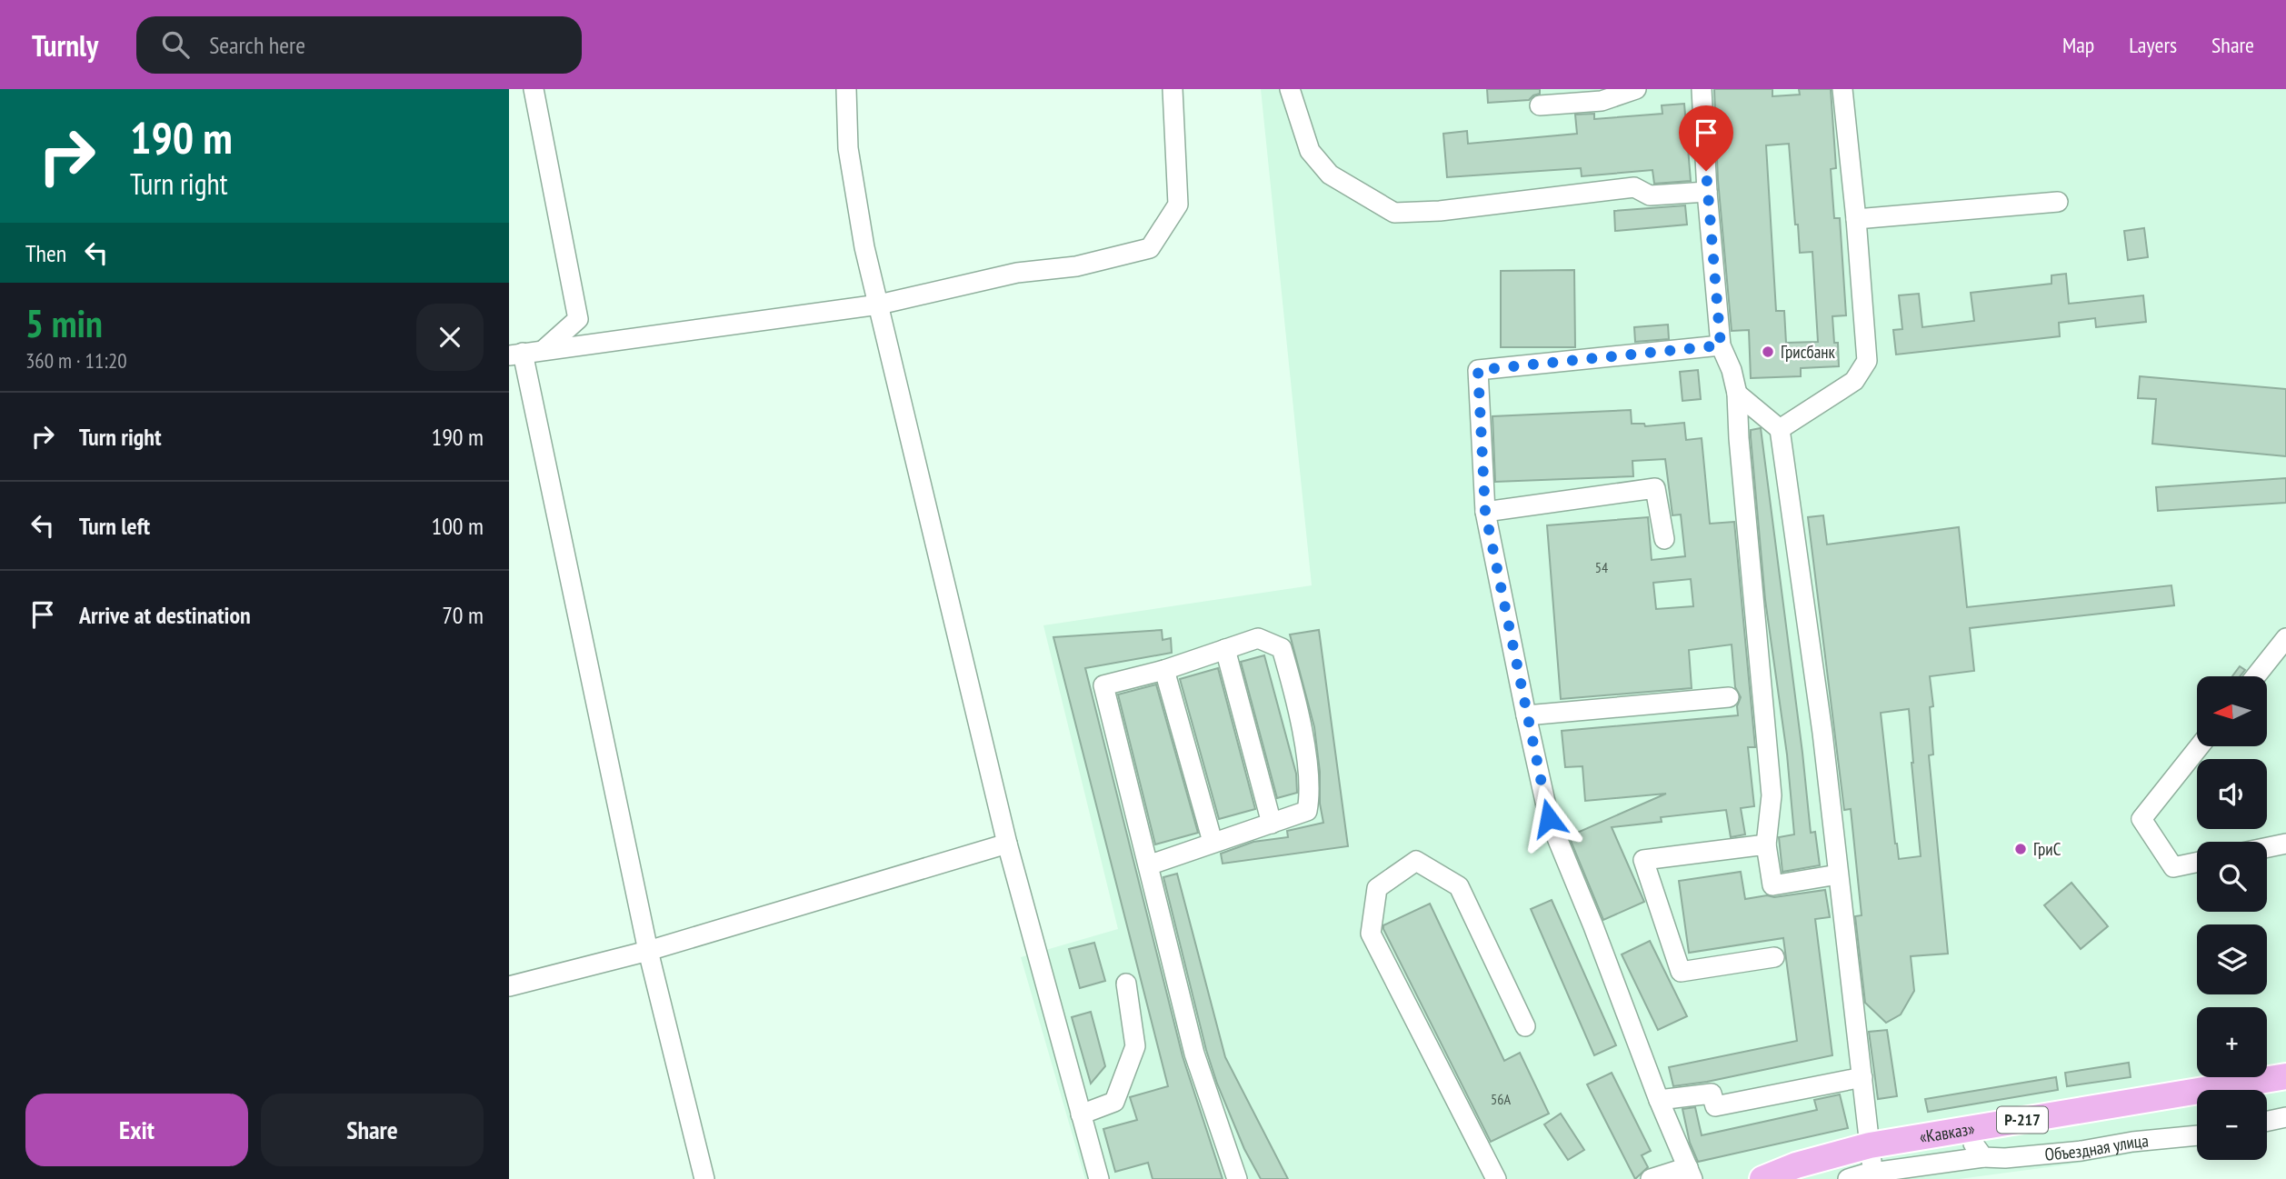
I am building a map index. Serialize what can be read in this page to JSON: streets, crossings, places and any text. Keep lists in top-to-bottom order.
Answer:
{
  "streets": {
    "main road": ["Р-217", "«Кавказ»"],
    "street": ["Объездная улица"]
  },
  "crossings": [
    ["«Кавказ»", "Объездная улица"]
  ],
  "places": ["Грисбанк", "ГриС"],
  "house_numbers": ["54", "56А"],
  "north": "left",
  "page": {
    "header": "Turnly",
    "search": "Search here",
    "nav": ["Map", "Layers", "Share"],
    "turn": ["190 m", "Turn right"],
    "then": "Then",
    "heading": ["5 min", "360 m · 11:20"],
    "list": [
      {
        "name": "Turn right",
        "value": "190 m"
      },
      {
        "name": "Turn left",
        "value": "100 m"
      },
      {
        "name": "Arrive at destination",
        "value": "70 m"
      }
    ],
    "map_buttons": ["+", "−"],
    "buttons": ["Exit", "Share"]
  }
}
